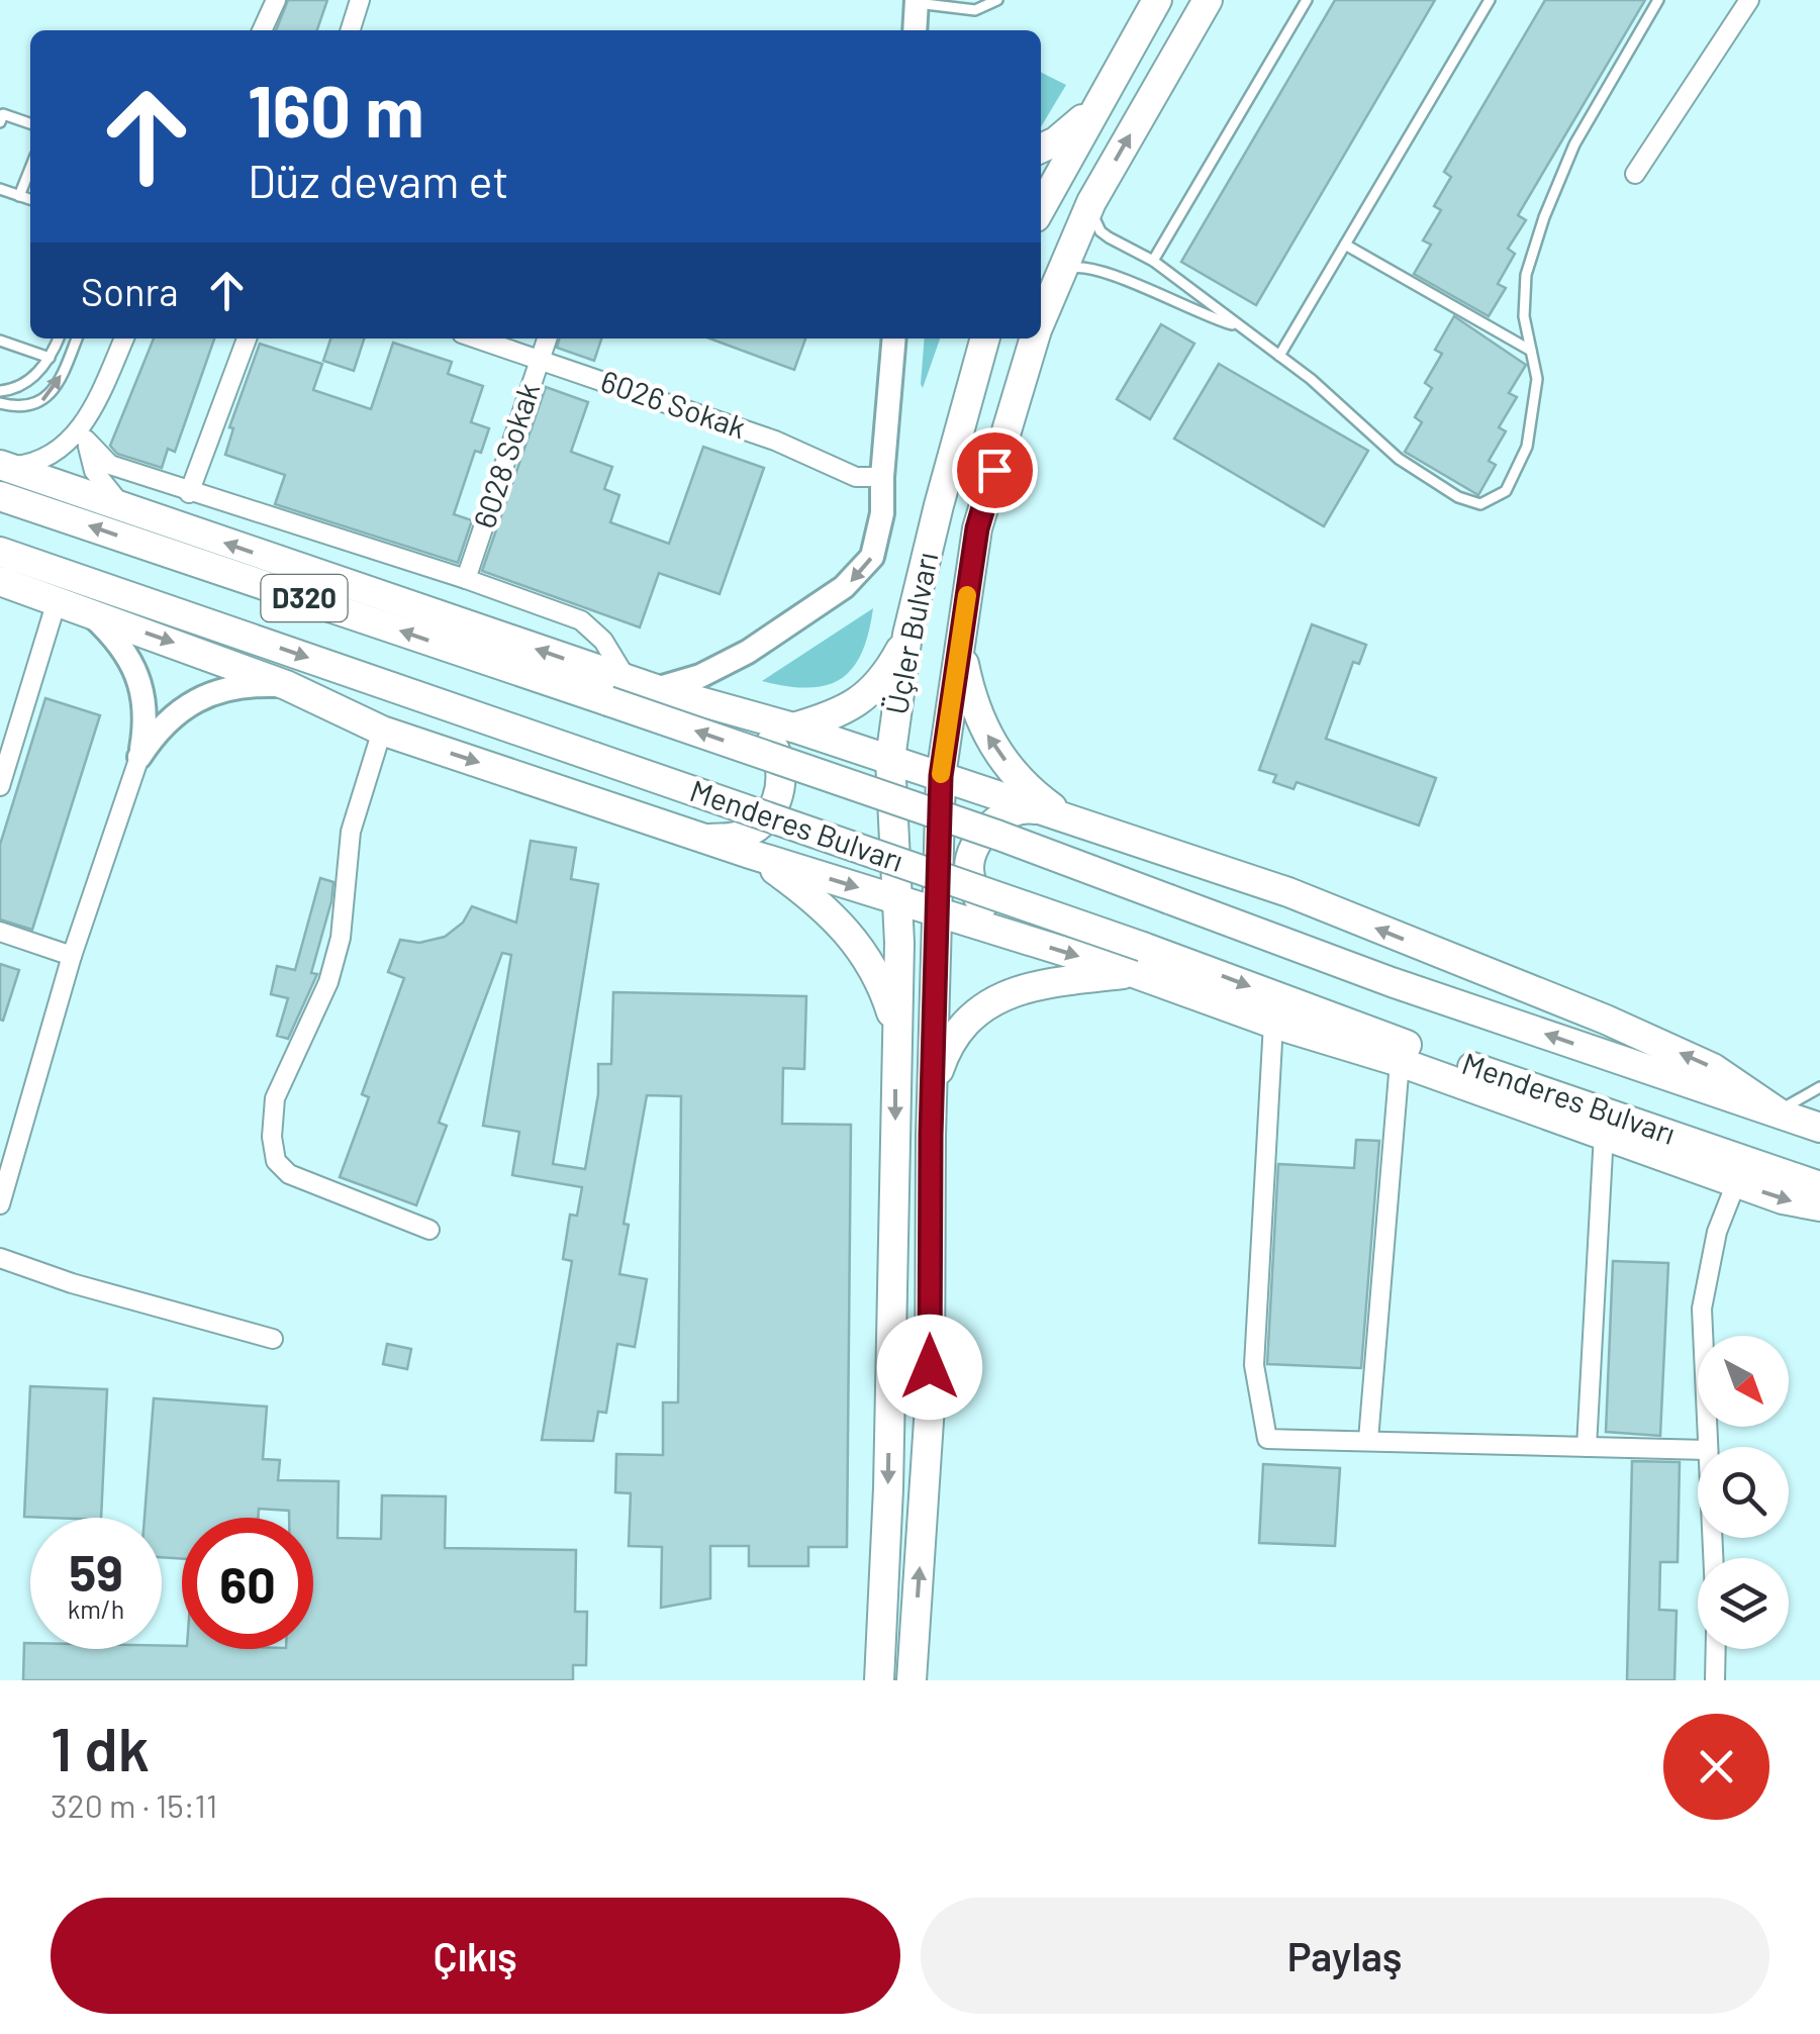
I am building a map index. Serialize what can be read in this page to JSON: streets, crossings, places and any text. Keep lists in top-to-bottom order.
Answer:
{
  "streets": {
    "main road": ["D320", "Üçler Bulvarı", "Menderes Bulvarı"],
    "street": ["6026 Sokak", "6028 Sokak"]
  },
  "crossings": [
    ["6026 Sokak", "6028 Sokak"]
  ],
  "north": "bottom right",
  "page": {
    "turn": ["160 m", "Düz devam et"],
    "then": "Sonra",
    "speed": "59 km/h",
    "limit": "60",
    "heading": ["1 dk", "320 m · 15:11"],
    "buttons": ["Çıkış", "Paylaş"]
  }
}
